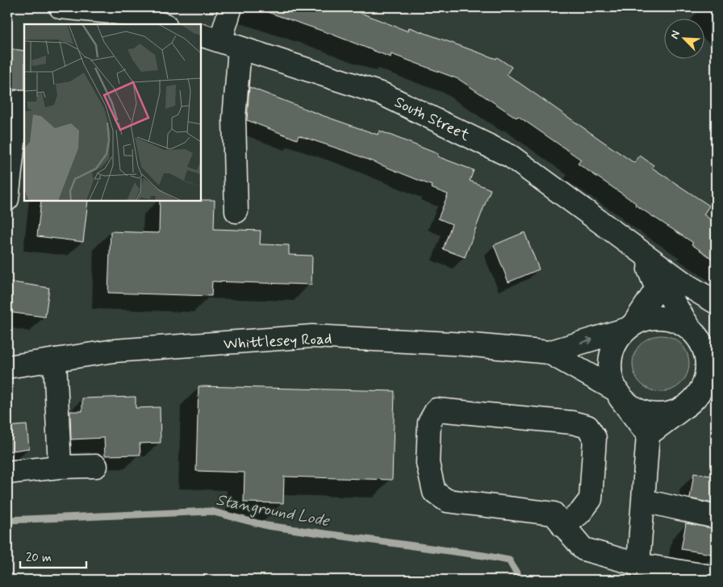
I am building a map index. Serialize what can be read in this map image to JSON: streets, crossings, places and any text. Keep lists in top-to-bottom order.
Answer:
{
  "streets": {
    "street": ["South Street", "Whittlesey Road"]
  },
  "crossings": [
    ["South Street", "Whittlesey Road"]
  ],
  "water": ["Stanground Lode"],
  "scale_bar": "20 m",
  "north": "top left"
}
